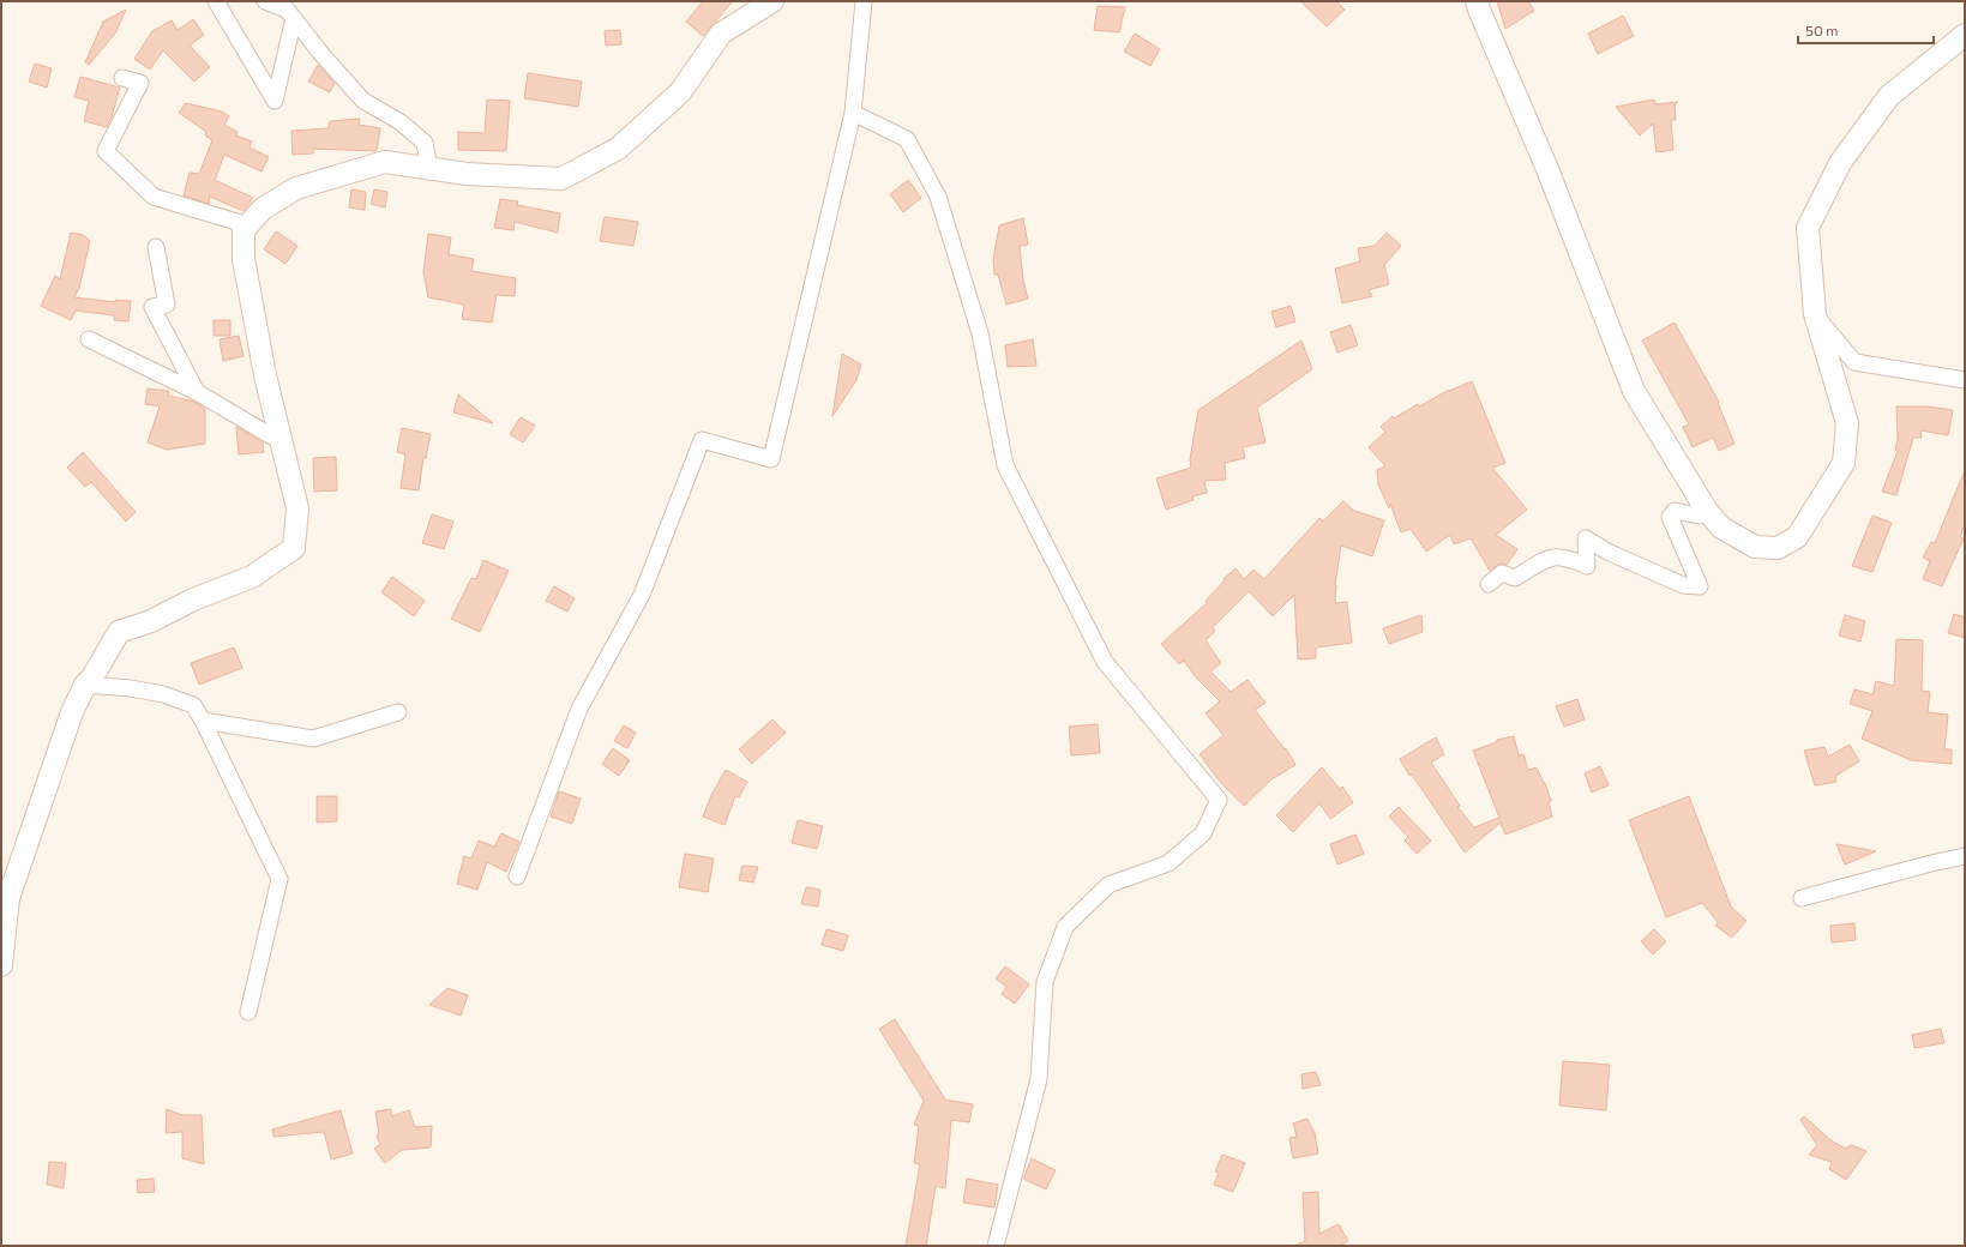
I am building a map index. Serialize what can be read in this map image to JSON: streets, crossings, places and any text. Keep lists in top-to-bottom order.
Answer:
{
  "scale_bar": "50 m"
}
